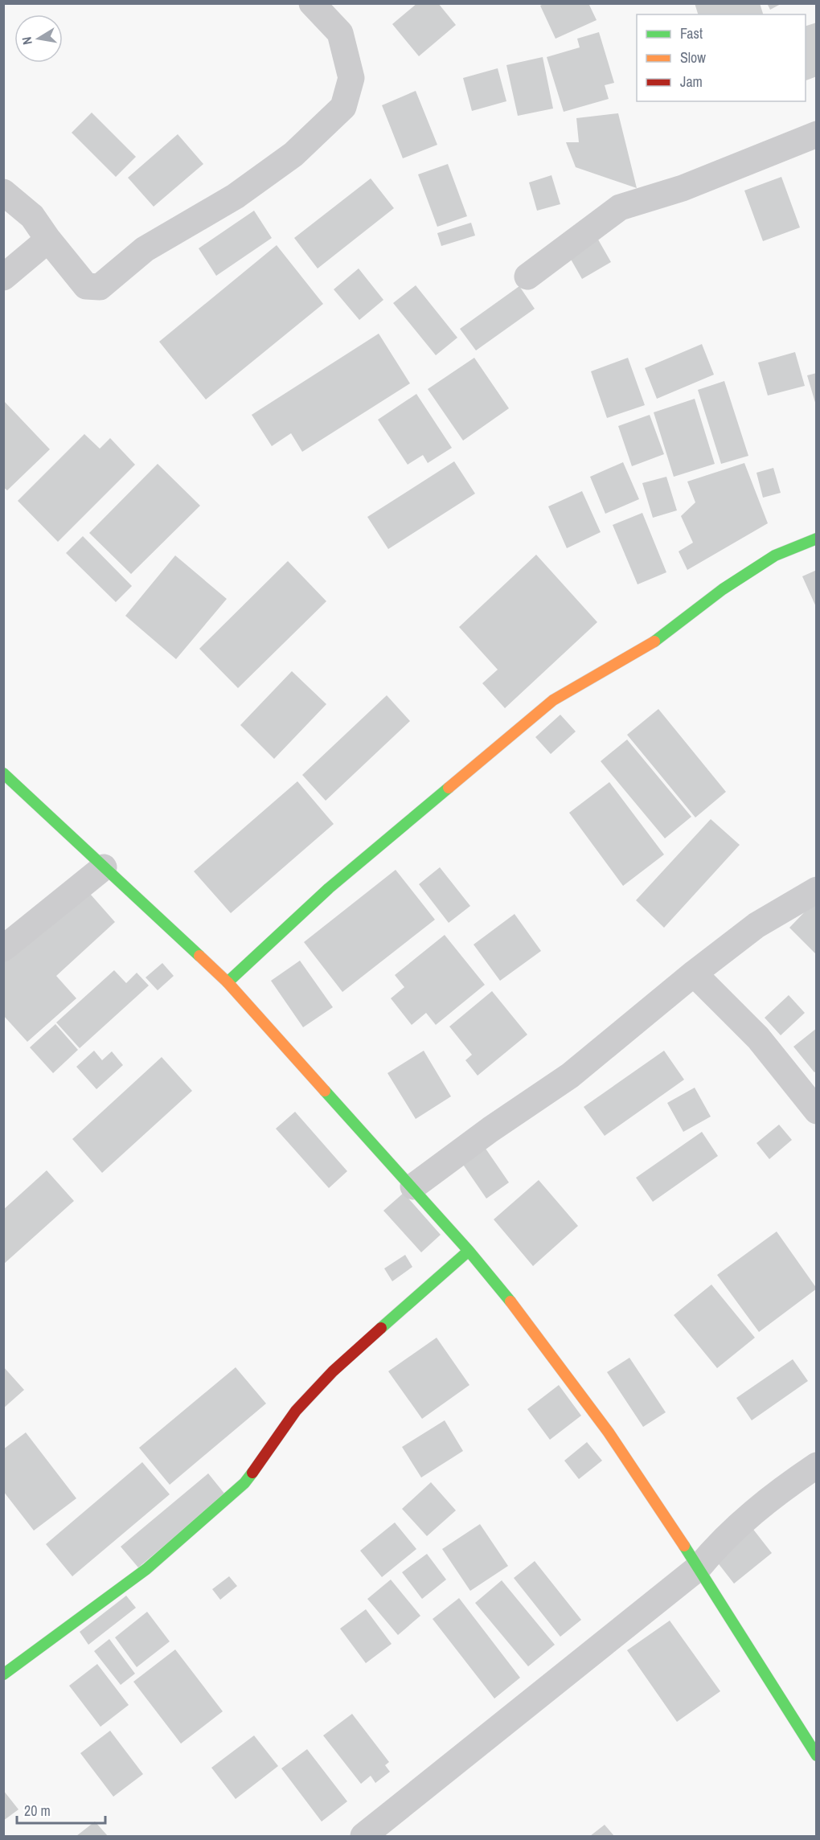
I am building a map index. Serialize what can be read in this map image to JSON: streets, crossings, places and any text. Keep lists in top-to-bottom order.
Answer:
{
  "legend": ["Fast", "Slow", "Jam"],
  "scale_bar": "20 m",
  "north": "left"
}
